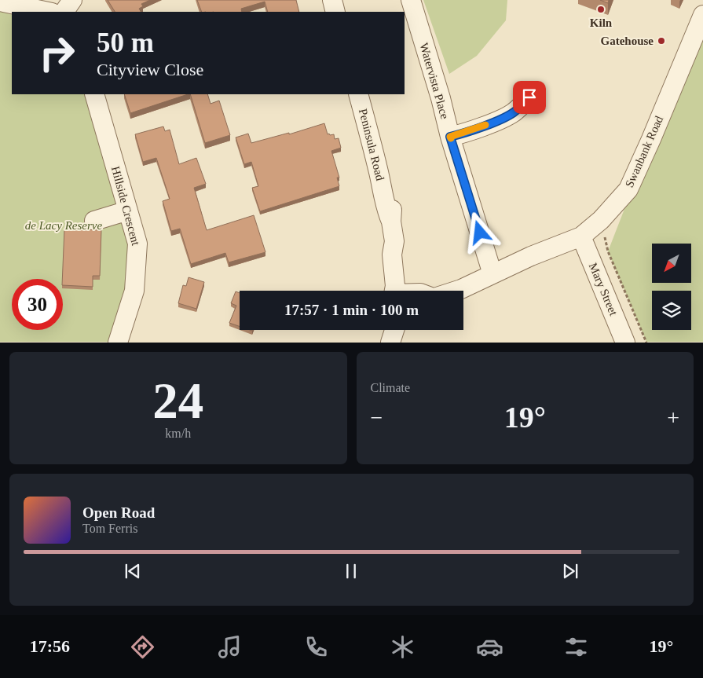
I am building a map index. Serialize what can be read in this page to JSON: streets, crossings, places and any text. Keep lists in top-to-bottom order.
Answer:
{
  "streets": {
    "street": [
      "Watervista Place",
      "Peninsula Road",
      "Swanbank Road",
      "Hillside Crescent",
      "Mary Street"
    ]
  },
  "crossings": [
    ["Watervista Place", "Swanbank Road"],
    ["Swanbank Road", "Mary Street"]
  ],
  "parks": ["de Lacy Reserve"],
  "places": ["Kiln", "Gatehouse"],
  "north": "bottom left",
  "page": {
    "turn": ["50 m", "Cityview Close"],
    "limit": "30",
    "trip": "17:57 · 1 min · 100 m",
    "tile": [
      ["24", "km/h"],
      "Climate"
    ],
    "heat": ["−", "19°", "+"],
    "song": ["Open Road", "Tom Ferris"],
    "tabs": ["17:56", "19°"]
  }
}
